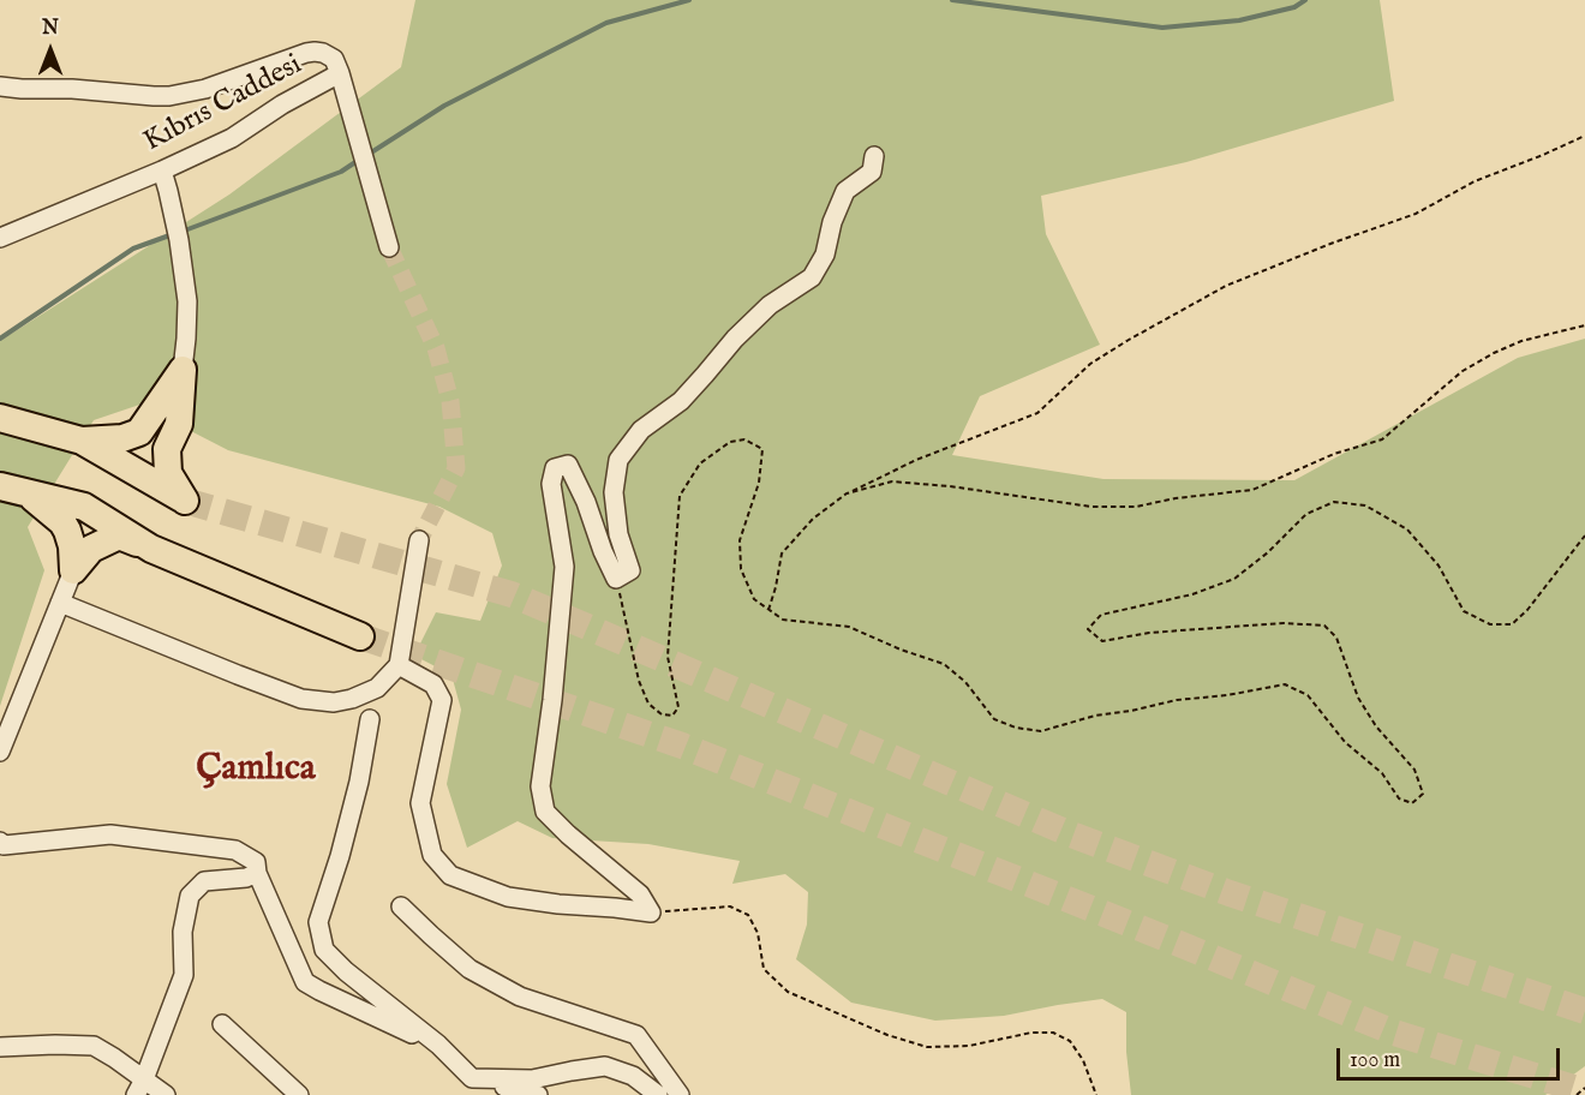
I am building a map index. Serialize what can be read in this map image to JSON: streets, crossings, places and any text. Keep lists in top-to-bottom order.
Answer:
{
  "streets": {
    "street": ["Kıbrıs Caddesi"]
  },
  "districts": ["Çamlıca"],
  "scale_bar": "100 m",
  "north": "top"
}
